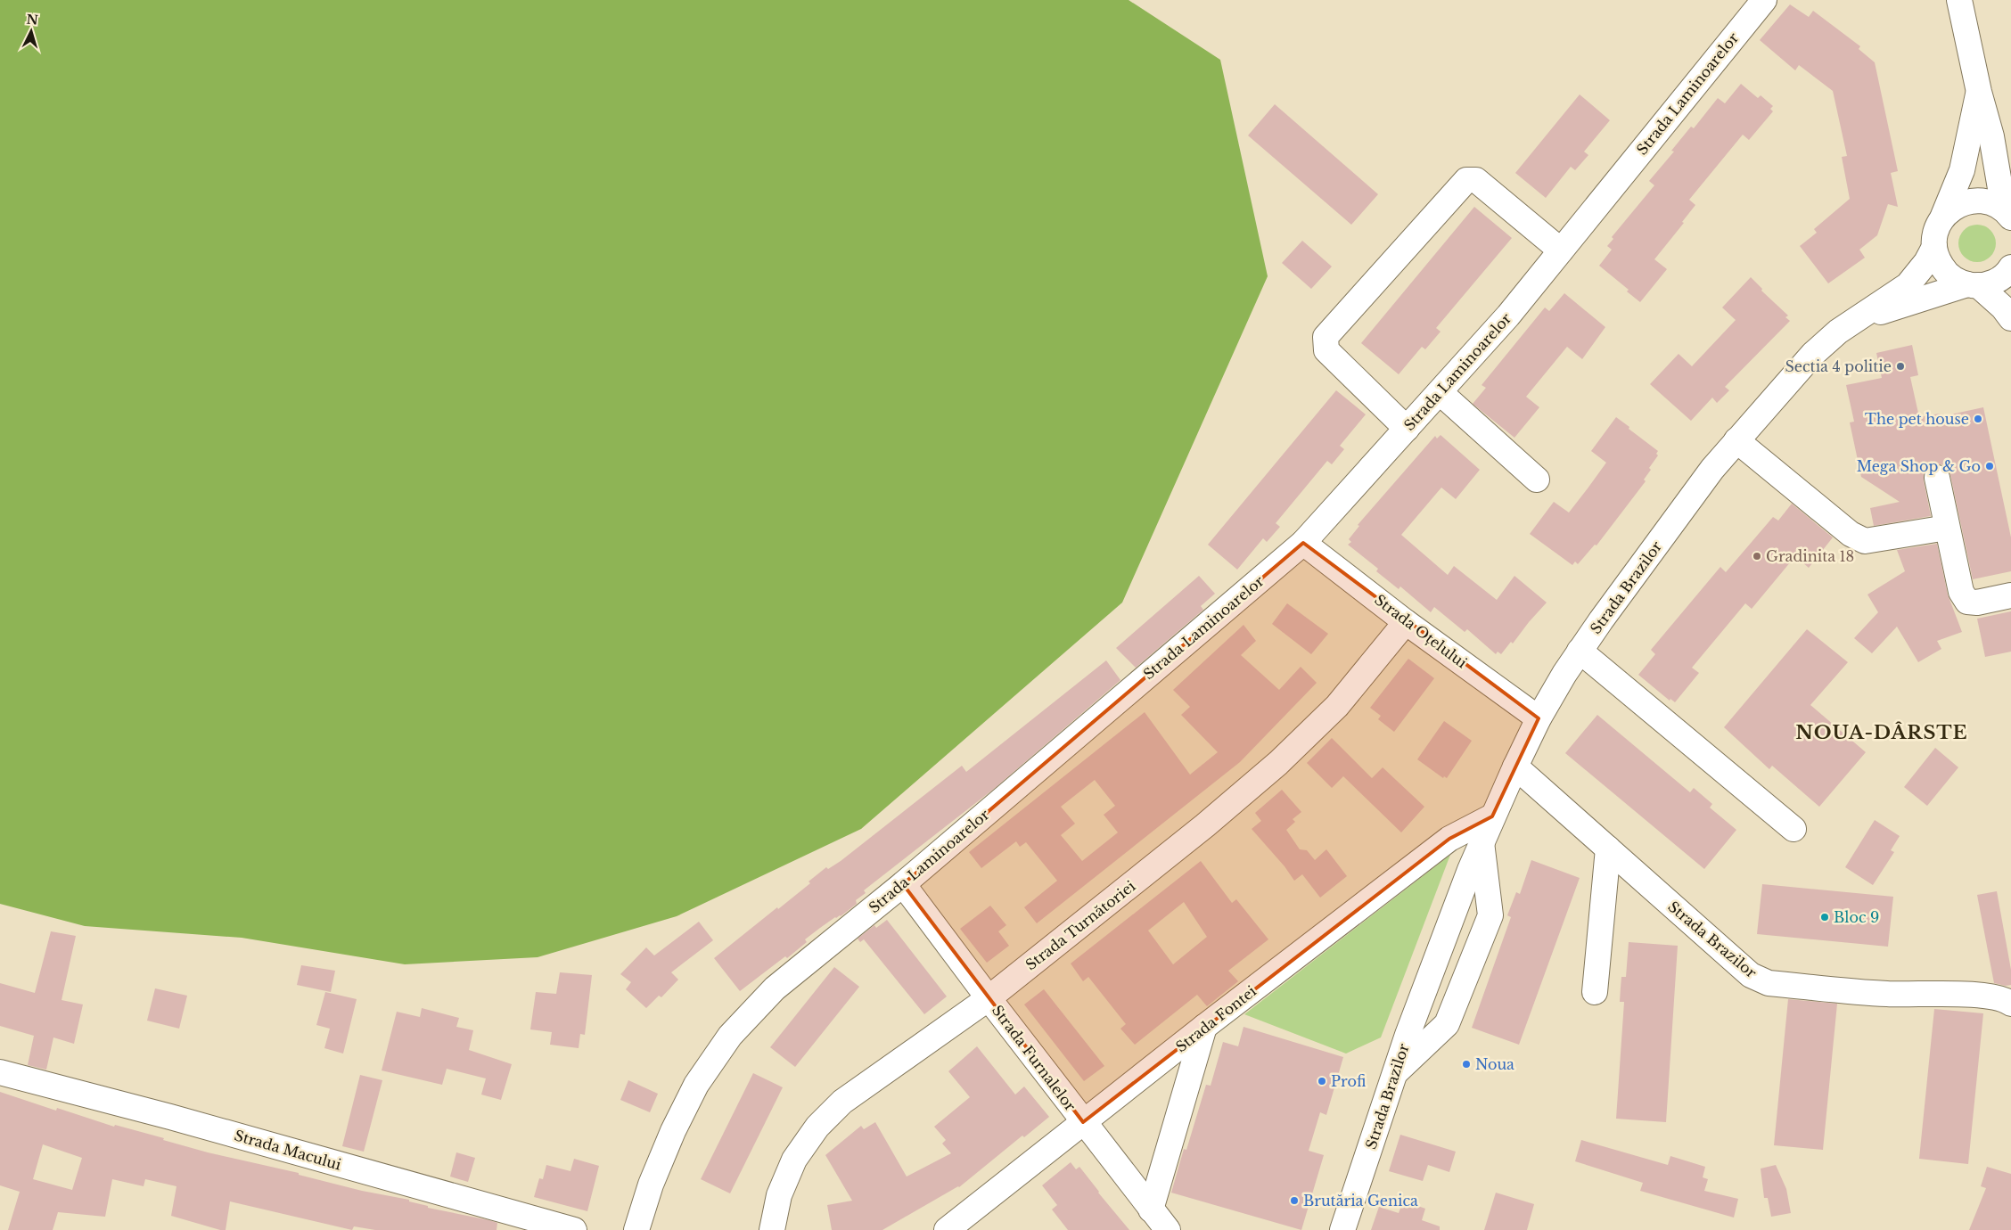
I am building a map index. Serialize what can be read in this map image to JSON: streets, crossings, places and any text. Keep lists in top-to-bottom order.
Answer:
{
  "streets": {
    "street": [
      "Strada Laminoarelor",
      "Strada Brazilor",
      "Strada Oțelului",
      "Strada Turnătoriei",
      "Strada Fontei",
      "Strada Furnalelor",
      "Strada Macului"
    ]
  },
  "crossings": [
    ["Strada Laminoarelor", "Strada Oțelului"],
    ["Strada Laminoarelor", "Strada Furnalelor"],
    ["Strada Brazilor", "Strada Oțelului"],
    ["Strada Brazilor", "Strada Fontei"],
    ["Strada Oțelului", "Strada Turnătoriei"],
    ["Strada Turnătoriei", "Strada Furnalelor"],
    ["Strada Fontei", "Strada Furnalelor"]
  ],
  "districts": ["NOUA-DÂRSTE"],
  "places": [
    "Sectia 4 politie",
    "The pet house",
    "Mega Shop & Go",
    "Gradinita 18",
    "Bloc 9",
    "Noua",
    "Profi",
    "Brutăria Genica"
  ],
  "north": "top"
}
